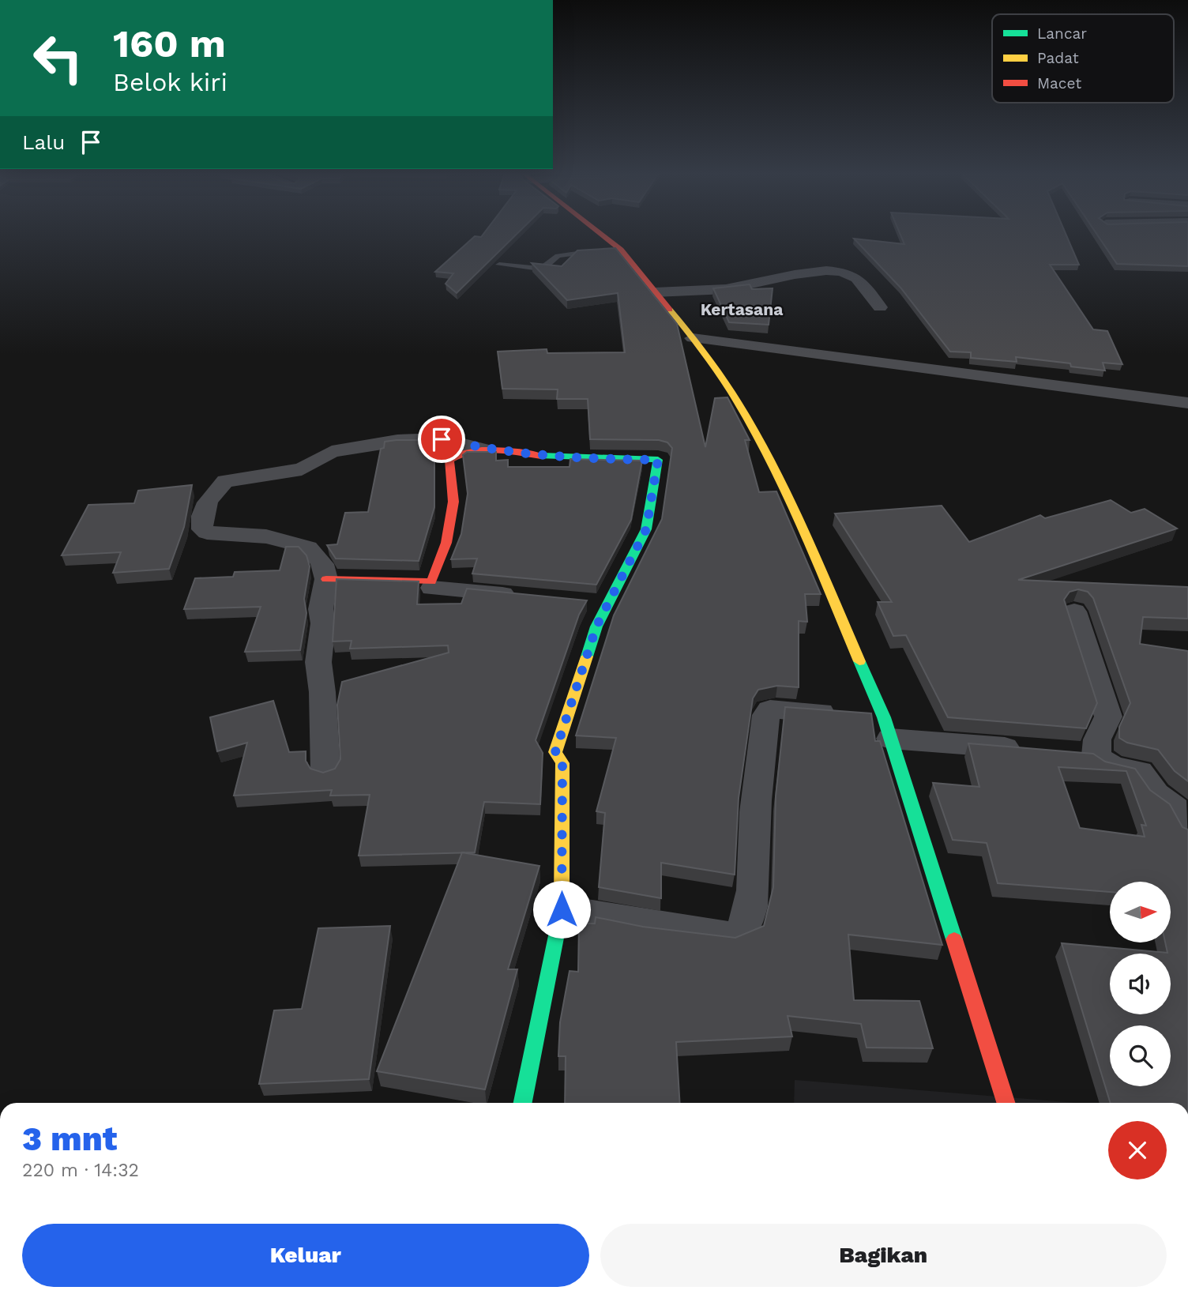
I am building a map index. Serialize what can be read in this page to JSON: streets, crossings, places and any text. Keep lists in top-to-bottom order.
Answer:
{
  "districts": ["Kertasana"],
  "legend": ["Lancar", "Padat", "Macet"],
  "north": "right",
  "page": {
    "turn": ["160 m", "Belok kiri"],
    "then": "Lalu",
    "heading": ["3 mnt", "220 m · 14:32"],
    "buttons": ["Keluar", "Bagikan"]
  }
}
